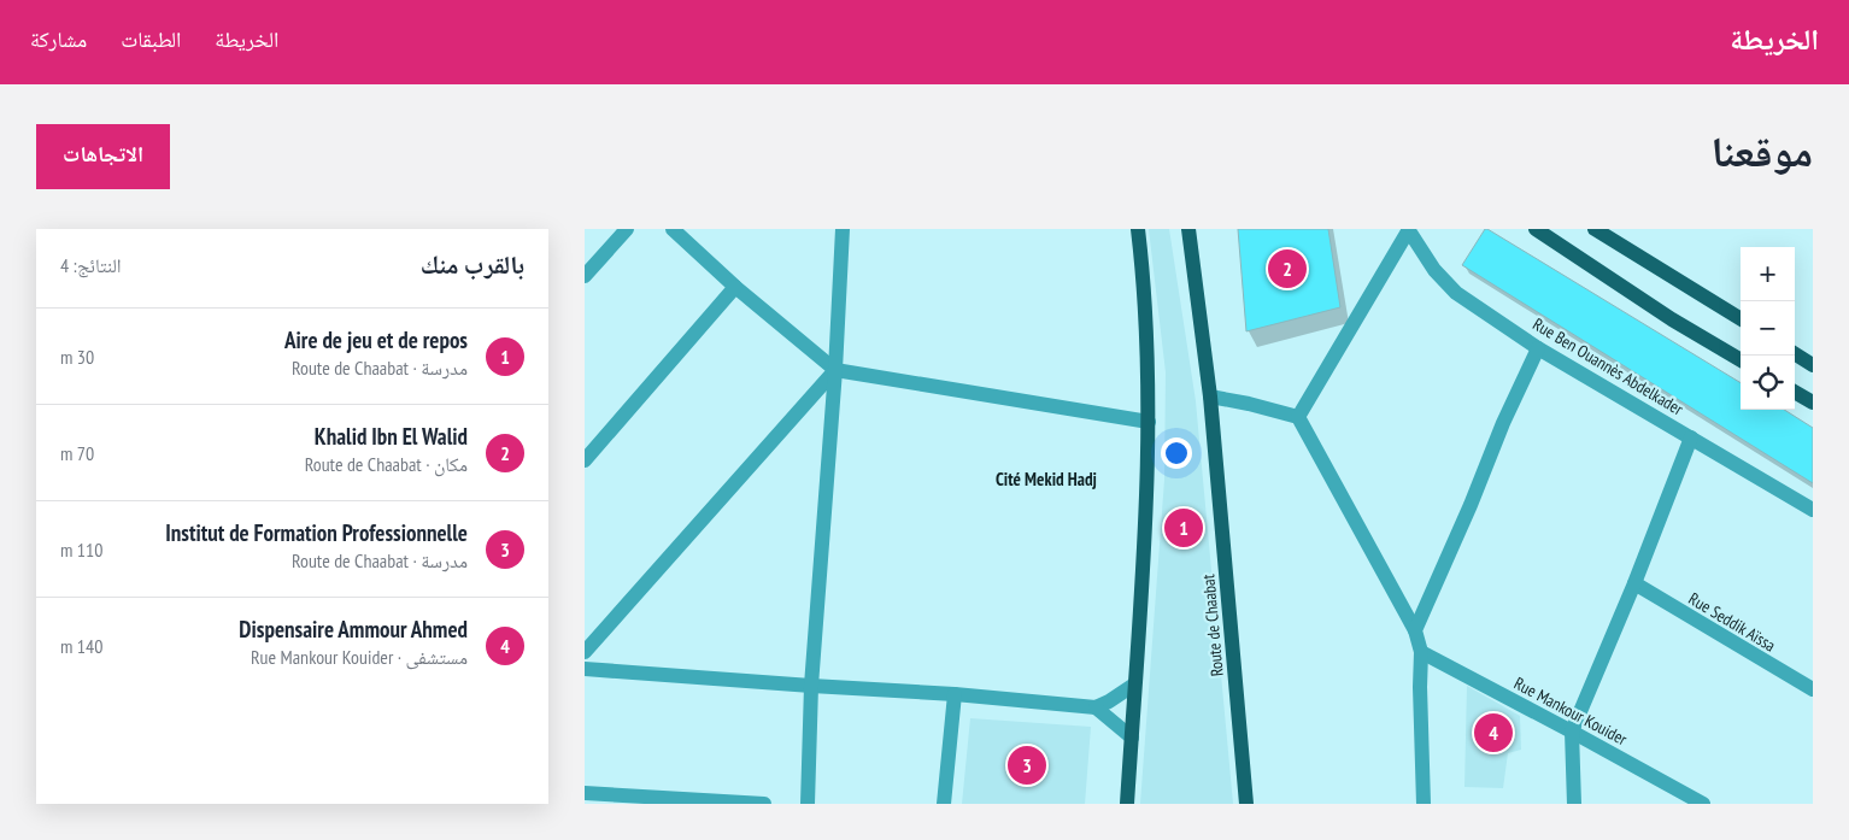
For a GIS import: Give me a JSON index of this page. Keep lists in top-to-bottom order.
{
  "streets": {
    "main road": ["Route de Chaabat"],
    "street": ["Rue Ben Ouannès Abdelkader", "Rue Seddik Aïssa", "Rue Mankour Kouider"]
  },
  "districts": ["Cité Mekid Hadj"],
  "page": {
    "header": "الخريطة",
    "nav": ["الخريطة", "الطبقات", "مشاركة"],
    "title": "موقعنا",
    "buttons": "الاتجاهات",
    "heading": ["بالقرب منك", "النتائج: 4"],
    "map_buttons": ["+", "−"],
    "pins": [
      "2",
      "1",
      "4",
      "3"
    ],
    "list": [
      {
        "mark": "1",
        "name": "Aire de jeu et de repos",
        "note": "مدرسة · Route de Chaabat",
        "value": "30 m"
      },
      {
        "mark": "2",
        "name": "Khalid Ibn El Walid",
        "note": "مكان · Route de Chaabat",
        "value": "70 m"
      },
      {
        "mark": "3",
        "name": "Institut de Formation Professionnelle",
        "note": "مدرسة · Route de Chaabat",
        "value": "110 m"
      },
      {
        "mark": "4",
        "name": "Dispensaire Ammour Ahmed",
        "note": "مستشفى · Rue Mankour Kouider",
        "value": "140 m"
      }
    ]
  }
}
